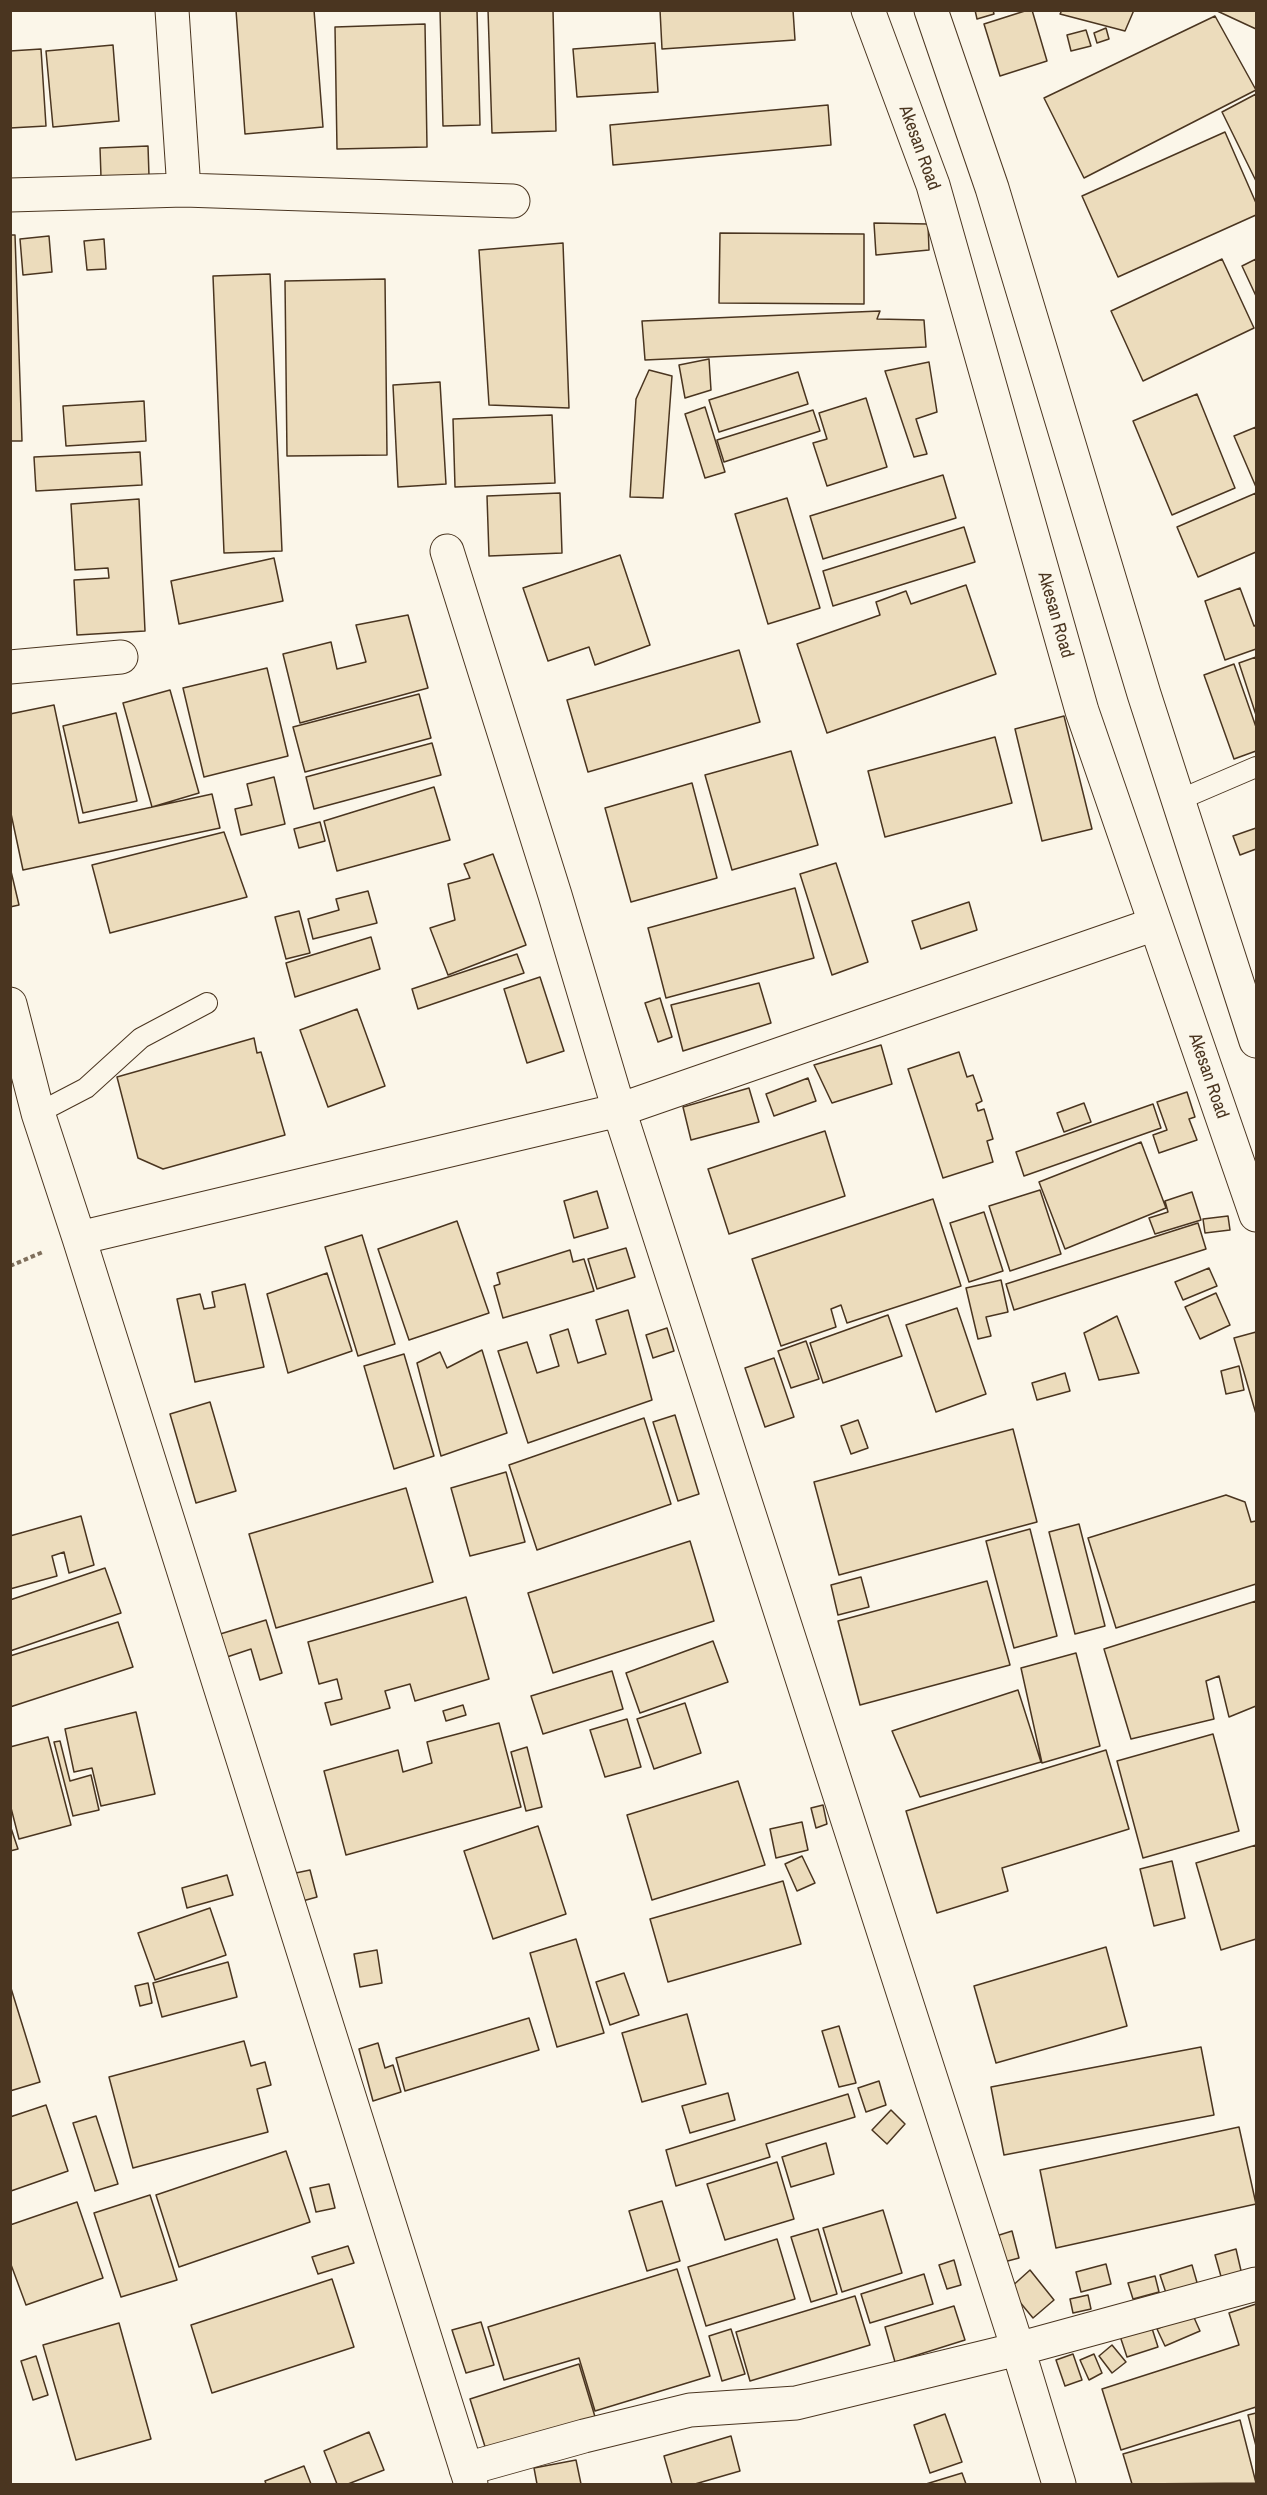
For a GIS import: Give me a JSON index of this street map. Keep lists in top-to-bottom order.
{
  "streets": {
    "street": ["Akesan Road"]
  }
}
